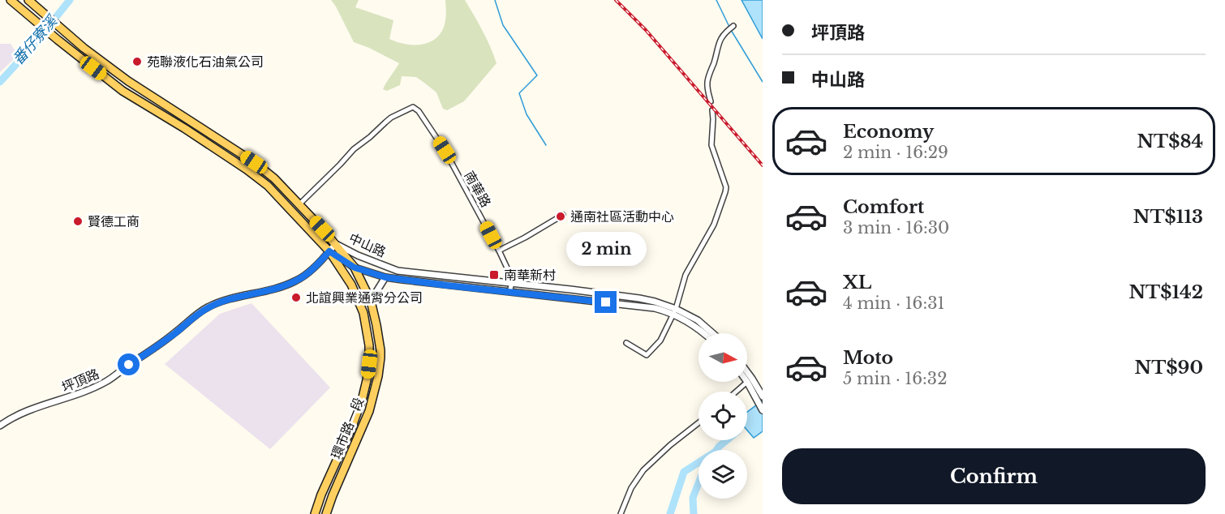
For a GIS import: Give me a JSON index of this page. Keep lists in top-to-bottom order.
{
  "streets": {
    "main road": ["中山路", "環市路一段"],
    "street": ["南華路", "坪頂路"]
  },
  "crossings": [
    ["南華路", "中山路"],
    ["中山路", "坪頂路"],
    ["中山路", "環市路一段"],
    ["坪頂路", "環市路一段"]
  ],
  "water": ["番仔寮溪"],
  "places": {
    "other": [
      "苑聯液化石油氣公司",
      "通南社區活動中心",
      "賢德工商",
      "北誼興業通霄分公司"
    ],
    "transit": ["南華新村"]
  },
  "north": "right",
  "page": {
    "banner": ["坪頂路", "中山路"],
    "list": [
      {
        "name": "Economy",
        "note": "2 min · 16:29",
        "value": "NT$84"
      },
      {
        "name": "Comfort",
        "note": "3 min · 16:30",
        "value": "NT$113"
      },
      {
        "name": "XL",
        "note": "4 min · 16:31",
        "value": "NT$142"
      },
      {
        "name": "Moto",
        "note": "5 min · 16:32",
        "value": "NT$90"
      }
    ],
    "bubble": "2 min",
    "buttons": "Confirm"
  }
}
